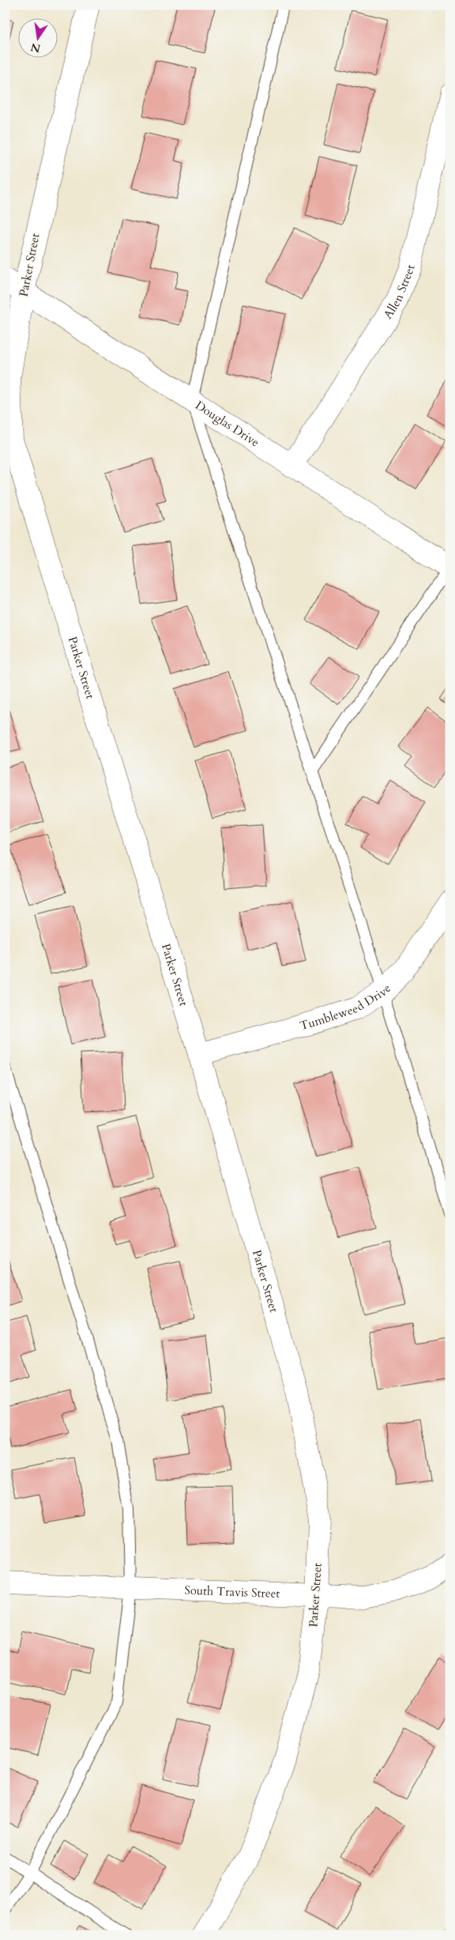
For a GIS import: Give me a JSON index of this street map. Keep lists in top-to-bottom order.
{
  "streets": {
    "main road": [
      "Parker Street",
      "Allen Street",
      "Douglas Drive",
      "Tumbleweed Drive",
      "South Travis Street"
    ]
  },
  "crossings": [
    ["Parker Street", "Douglas Drive"],
    ["Parker Street", "Tumbleweed Drive"],
    ["Parker Street", "South Travis Street"],
    ["Allen Street", "Douglas Drive"]
  ],
  "north": "bottom"
}
